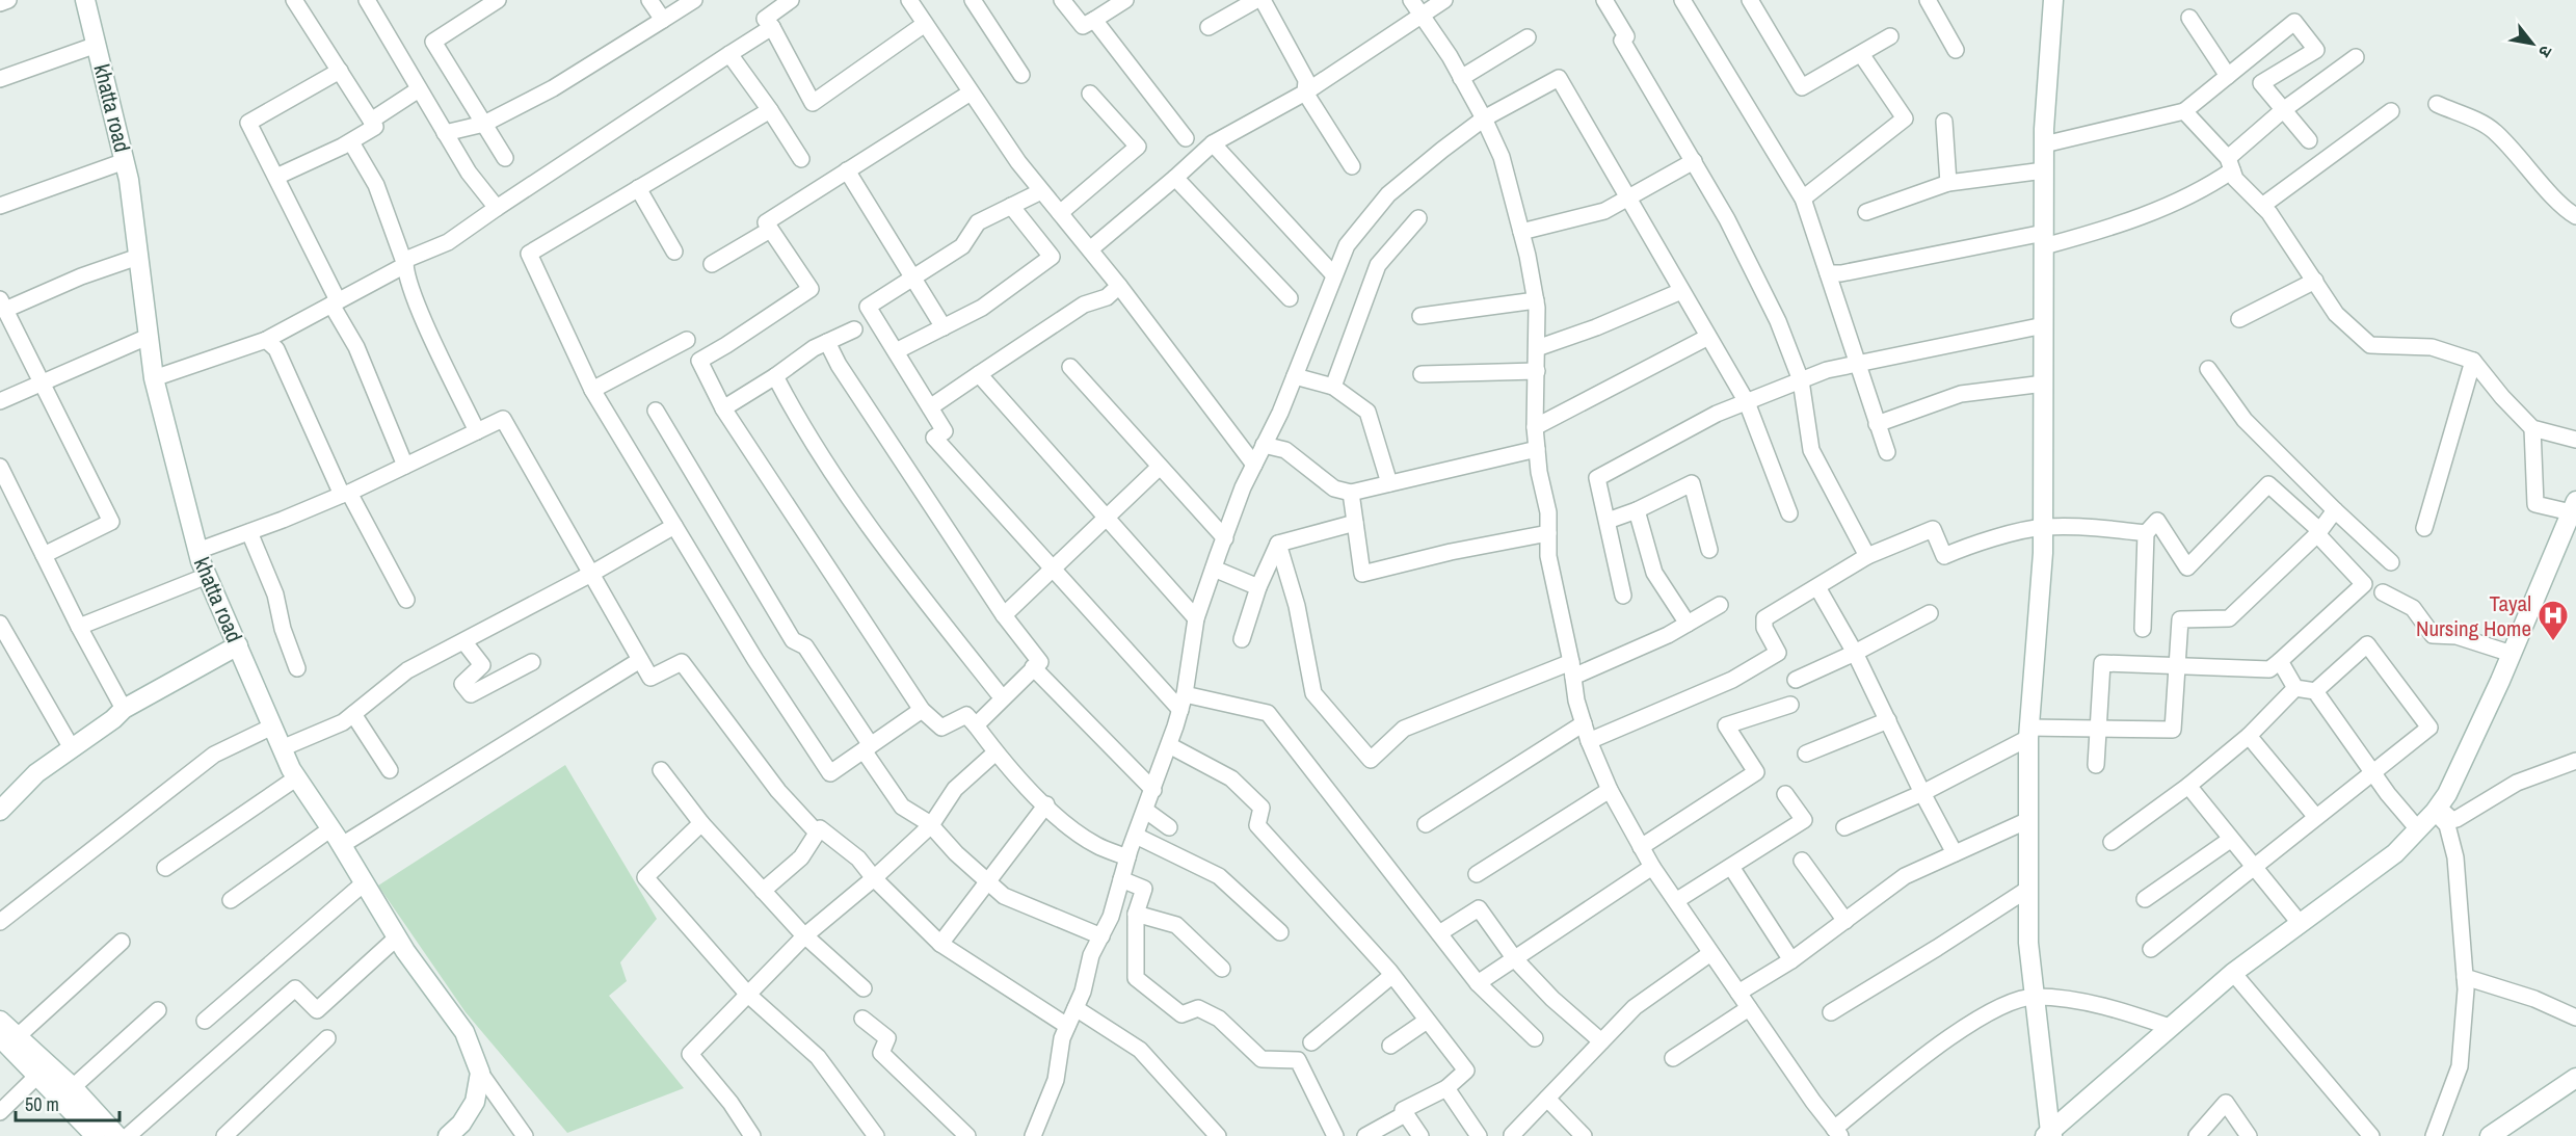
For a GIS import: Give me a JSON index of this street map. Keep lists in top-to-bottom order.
{
  "streets": {
    "street": ["khatta road"]
  },
  "places": {
    "hospital": ["Tayal Nursing Home"]
  },
  "scale_bar": "50 m",
  "north": "bottom right"
}
